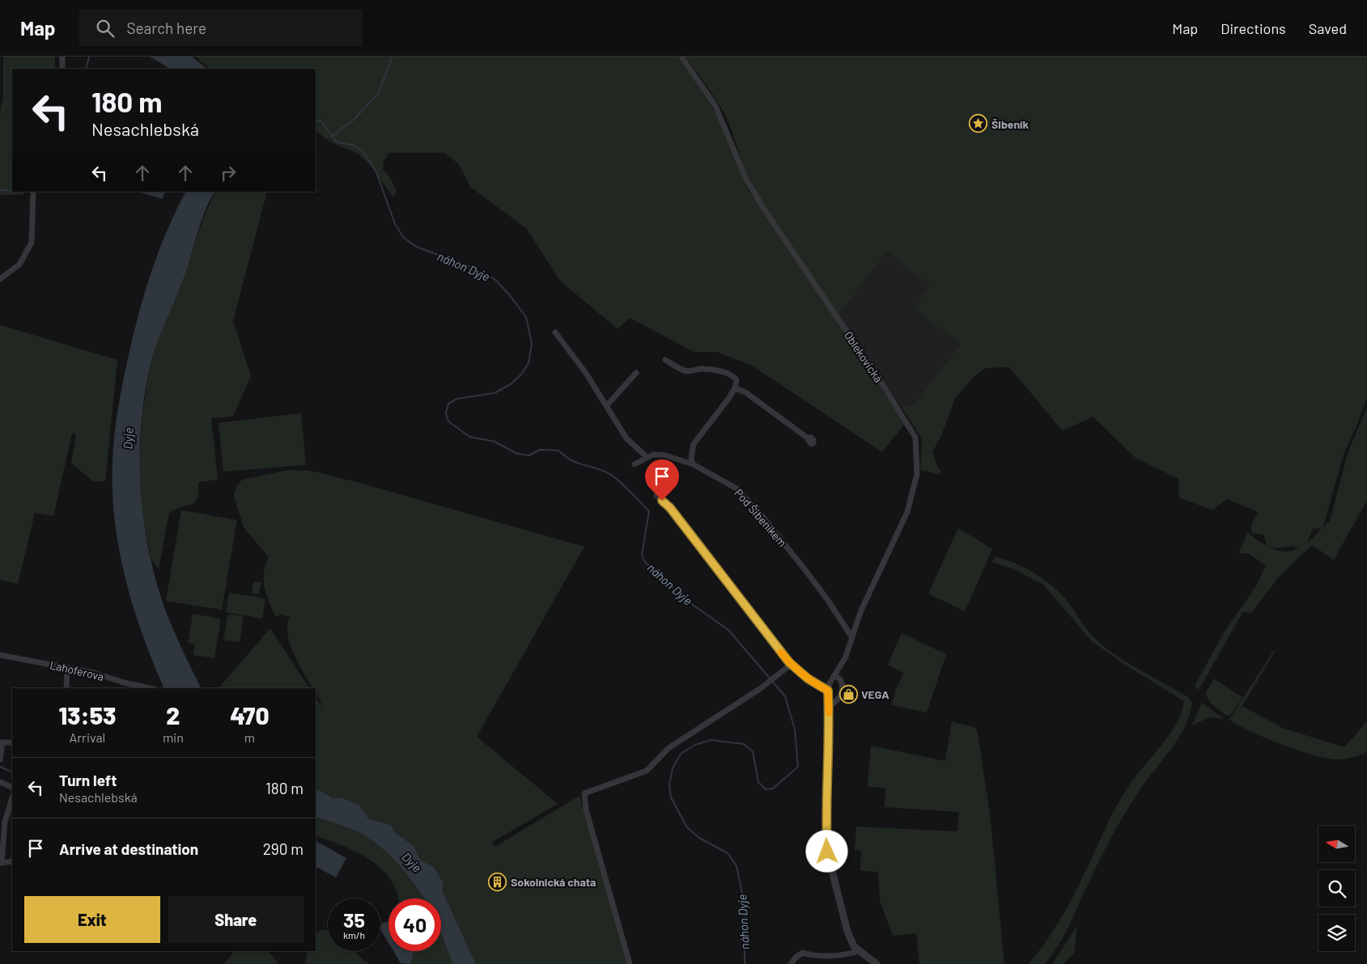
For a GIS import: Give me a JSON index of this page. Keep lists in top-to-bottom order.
{
  "streets": {
    "street": ["Oblekovická", "Pod Šibeníkem", "Lahoferova"]
  },
  "crossings": [
    ["Oblekovická", "Pod Šibeníkem"]
  ],
  "water": ["náhon Dyje", "Dyje"],
  "places": {
    "place": ["Šibeník"],
    "shop": ["VEGA"],
    "building": ["Sokolnická chata"]
  },
  "north": "left",
  "page": {
    "header": "Map",
    "search": "Search here",
    "nav": ["Map", "Directions", "Saved"],
    "turn": ["180 m", "Nesachlebská"],
    "eta": [
      "13:53",
      "Arrival",
      "2",
      "min",
      "470",
      "m"
    ],
    "list": [
      {
        "name": "Turn left",
        "note": "Nesachlebská",
        "value": "180 m"
      },
      {
        "name": "Arrive at destination",
        "value": "290 m"
      }
    ],
    "buttons": ["Exit", "Share"],
    "speed": "35 km/h",
    "limit": "40"
  }
}
